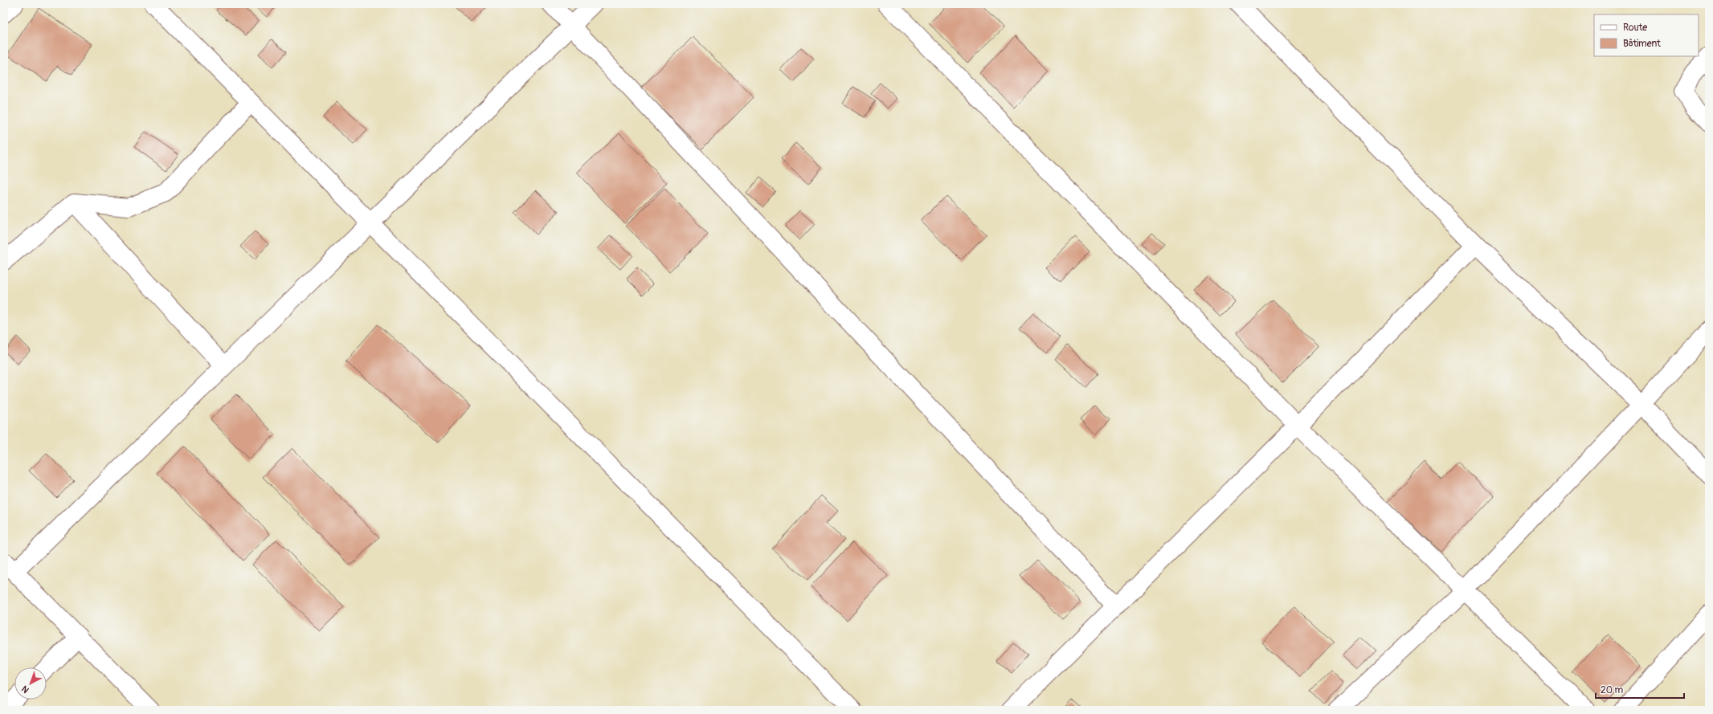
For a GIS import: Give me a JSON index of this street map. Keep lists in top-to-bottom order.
{
  "legend": ["Route", "Bâtiment"],
  "scale_bar": "20 m",
  "north": "bottom left"
}
